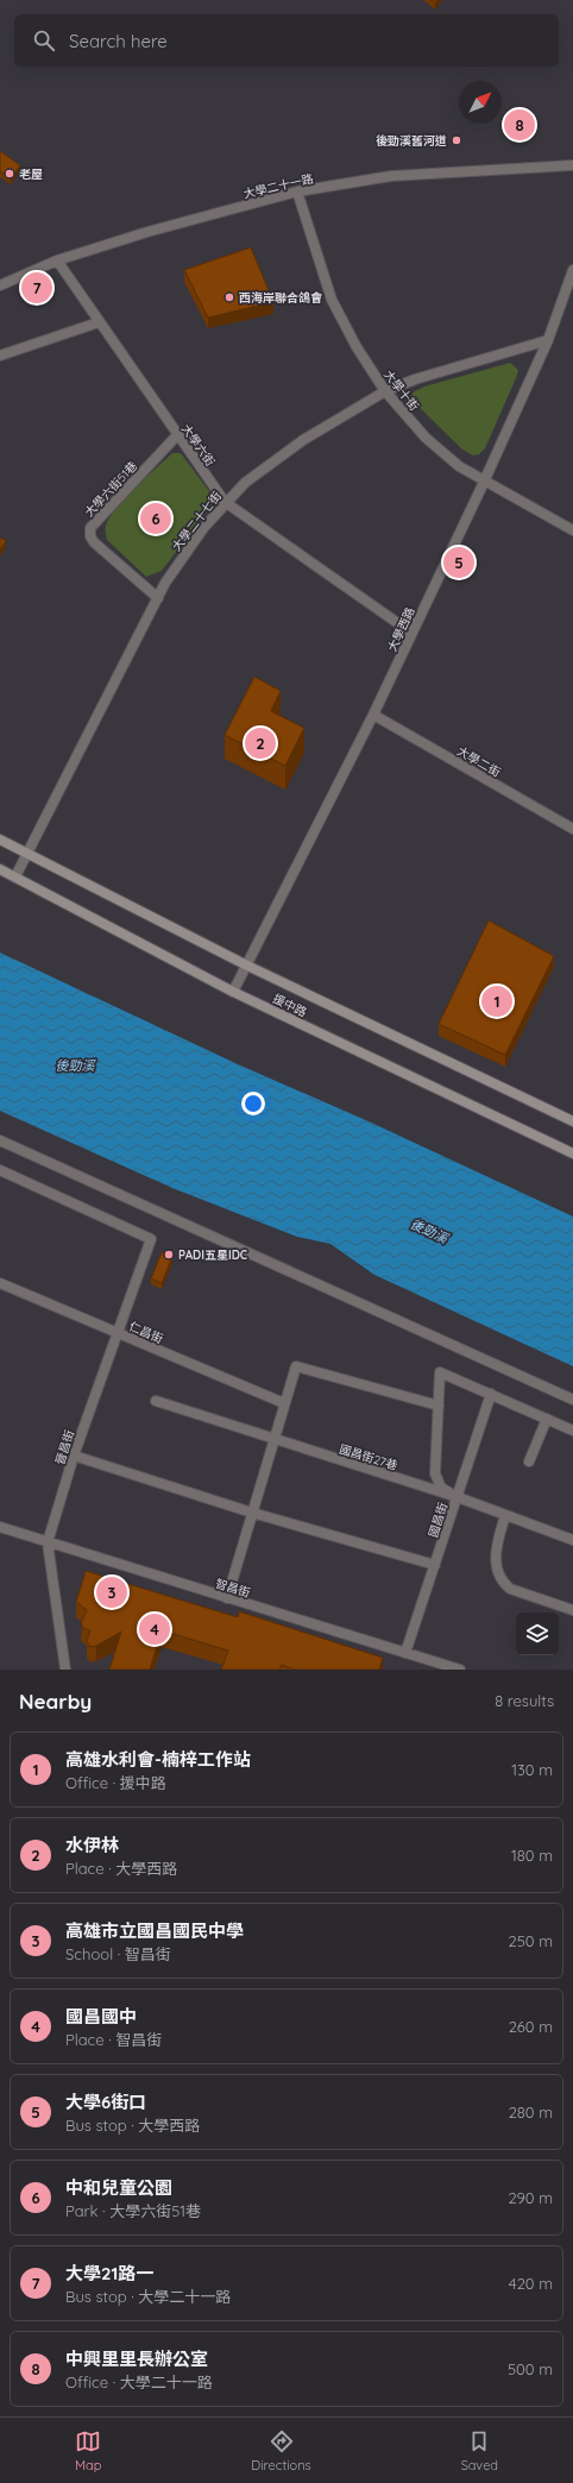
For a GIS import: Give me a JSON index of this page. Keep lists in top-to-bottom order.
{
  "streets": {
    "street": [
      "大學二十一路",
      "大學十街",
      "大學六街",
      "大學六街51巷",
      "大學二十七街",
      "大學西路",
      "大學二街",
      "援中路",
      "仁昌街",
      "晉昌街",
      "國昌街27巷",
      "國昌街",
      "智昌街"
    ]
  },
  "crossings": [
    ["大學二十一路", "大學十街"],
    ["大學二十一路", "大學六街"],
    ["大學十街", "大學二十七街"],
    ["大學十街", "大學西路"],
    ["大學六街", "大學六街51巷"],
    ["大學六街", "大學二十七街"],
    ["大學六街", "大學西路"],
    ["大學六街51巷", "大學二十七街"],
    ["大學二十七街", "大學西路"],
    ["大學二十七街", "援中路"],
    ["大學西路", "大學二街"],
    ["大學西路", "援中路"],
    ["仁昌街", "晉昌街"],
    ["晉昌街", "智昌街"],
    ["國昌街27巷", "國昌街"],
    ["國昌街", "智昌街"]
  ],
  "water": ["後勁溪"],
  "places": [
    "後勁溪舊河道",
    "老屋",
    "西海岸聯合鴿會",
    "PADI五星IDC"
  ],
  "north": "top right",
  "page": {
    "search": "Search here",
    "pins": [
      "8",
      "7",
      "6",
      "5",
      "2",
      "1",
      "3",
      "4"
    ],
    "heading": ["Nearby", "8 results"],
    "list": [
      {
        "mark": "1",
        "name": "高雄水利會-楠梓工作站",
        "note": "Office · 援中路",
        "value": "130 m"
      },
      {
        "mark": "2",
        "name": "水伊林",
        "note": "Place · 大學西路",
        "value": "180 m"
      },
      {
        "mark": "3",
        "name": "高雄市立國昌國民中學",
        "note": "School · 智昌街",
        "value": "250 m"
      },
      {
        "mark": "4",
        "name": "國昌國中",
        "note": "Place · 智昌街",
        "value": "260 m"
      },
      {
        "mark": "5",
        "name": "大學6街口",
        "note": "Bus stop · 大學西路",
        "value": "280 m"
      },
      {
        "mark": "6",
        "name": "中和兒童公園",
        "note": "Park · 大學六街51巷",
        "value": "290 m"
      },
      {
        "mark": "7",
        "name": "大學21路一",
        "note": "Bus stop · 大學二十一路",
        "value": "420 m"
      },
      {
        "mark": "8",
        "name": "中興里里長辦公室",
        "note": "Office · 大學二十一路",
        "value": "500 m"
      }
    ],
    "nav": ["Map", "Directions", "Saved"]
  }
}
